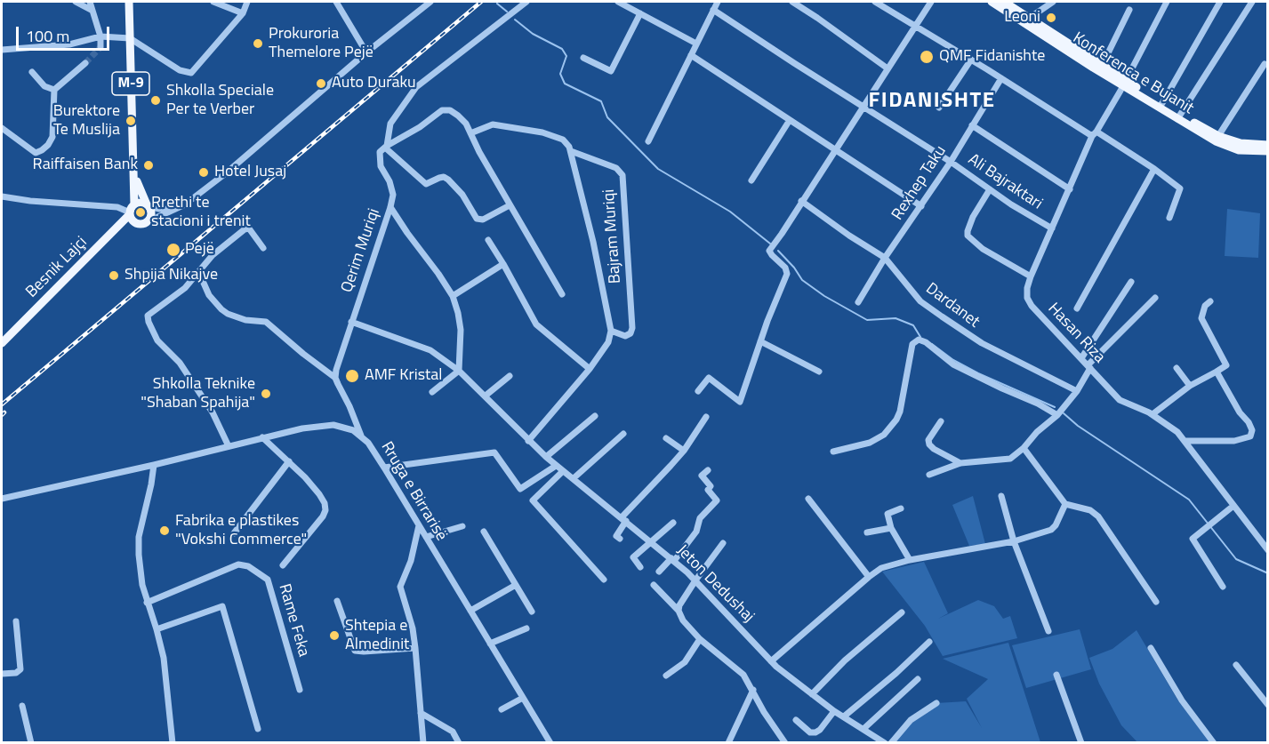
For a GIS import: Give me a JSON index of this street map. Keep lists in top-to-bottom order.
{
  "streets": {
    "main road": ["Konferenca e Bujanit", "M-9", "Besnik Lajçi"],
    "street": [
      "Ali Bajraktari",
      "Rexhep Taku",
      "Bajram Muriqi",
      "Qerim Muriqi",
      "Dardanet",
      "Hasan Riza",
      "Rruga e Birrarisë",
      "Jeton Dedushaj",
      "Rame Feka"
    ]
  },
  "crossings": [
    ["Konferenca e Bujanit", "Hasan Riza"],
    ["M-9", "Besnik Lajçi"],
    ["Ali Bajraktari", "Rexhep Taku"],
    ["Ali Bajraktari", "Hasan Riza"],
    ["Rexhep Taku", "Dardanet"],
    ["Qerim Muriqi", "Jeton Dedushaj"]
  ],
  "districts": ["FIDANISHTE"],
  "places": [
    "Leoni",
    "Prokuroria Themelore Pejë",
    "QMF Fidanishte",
    "Auto Duraku",
    "Shkolla Speciale Per te Verber",
    "Burektore Te Muslija",
    "Raiffaisen Bank",
    "Hotel Jusaj",
    "Rrethi te stacioni i trenit",
    "Pejë",
    "Shpija Nikajve",
    "AMF Kristal",
    "Shkolla Teknike \"Shaban Spahija\"",
    "Fabrika e plastikes \"Vokshi Commerce\"",
    "Shtepia e Almedinit"
  ],
  "scale_bar": "100 m"
}
